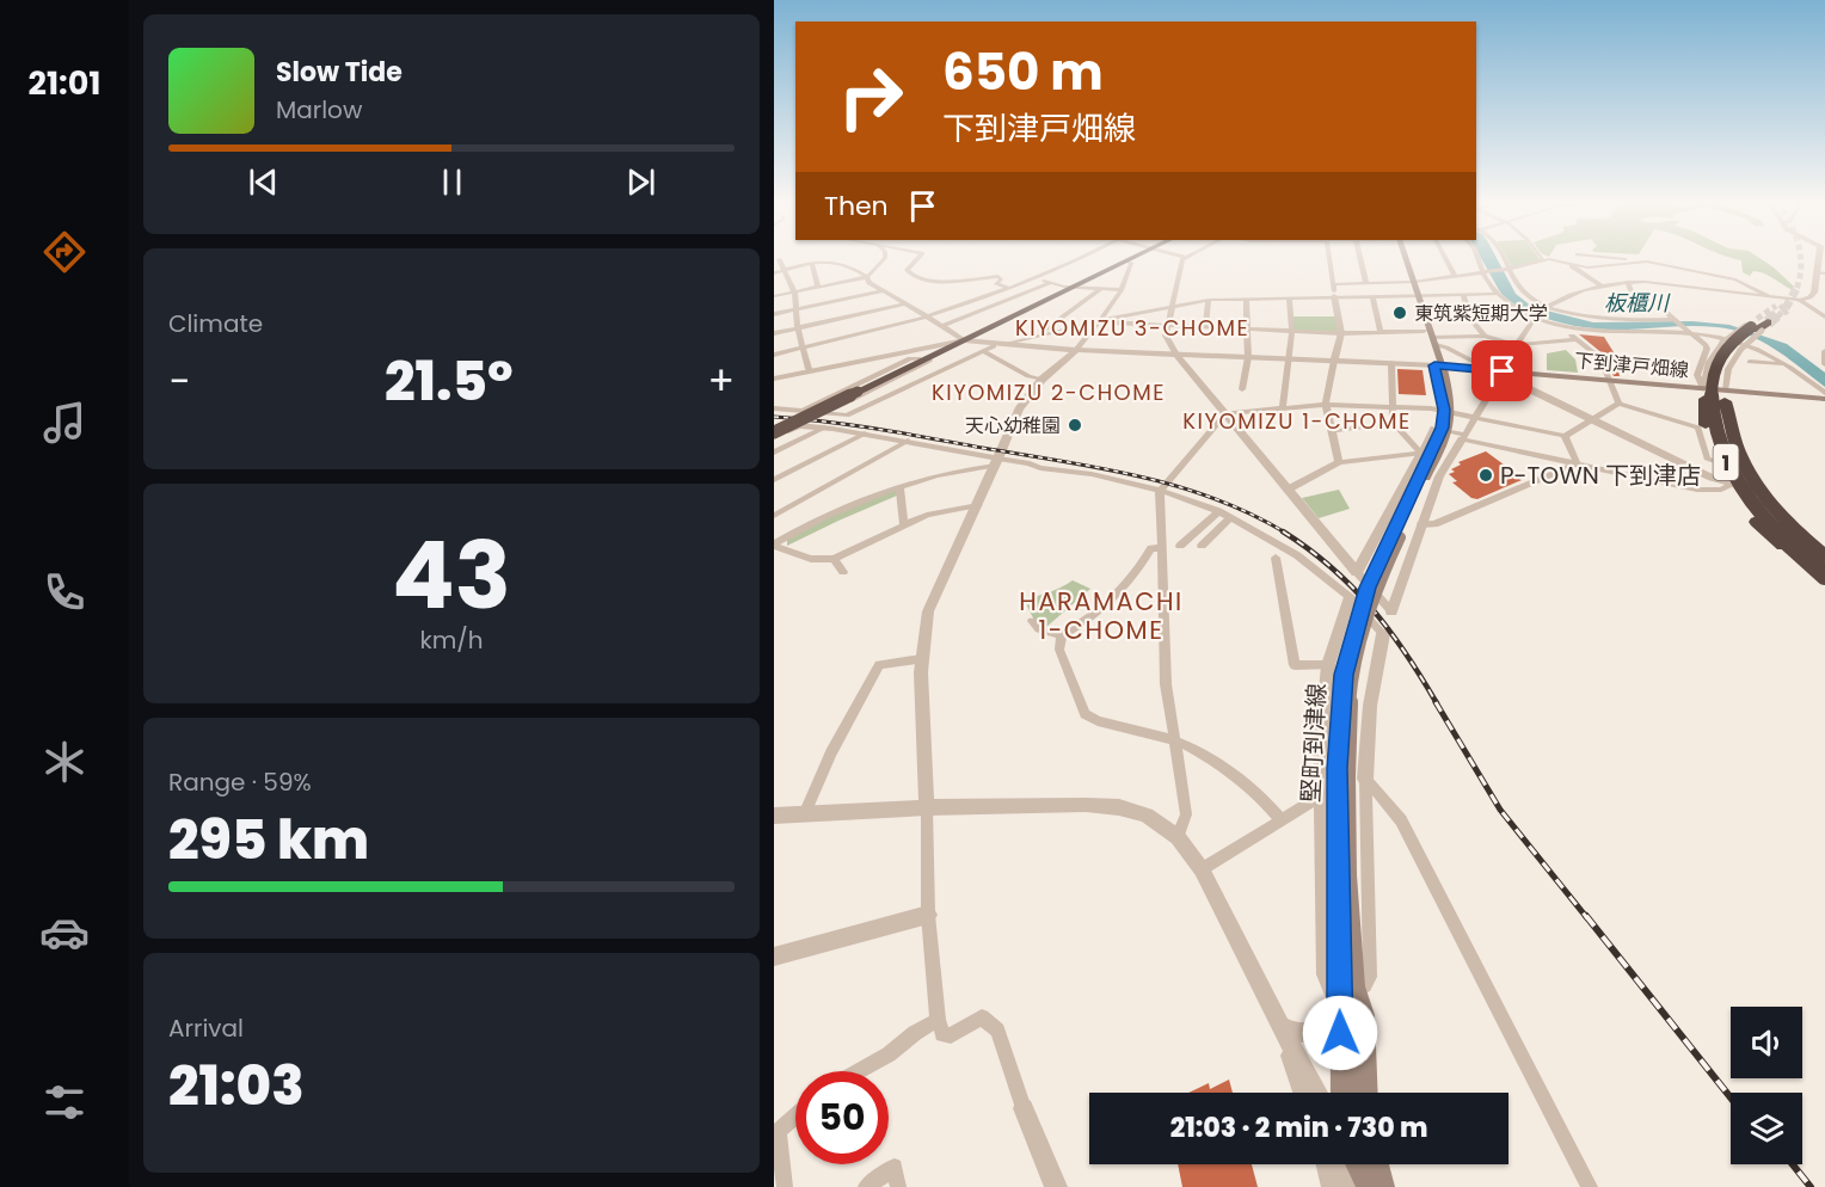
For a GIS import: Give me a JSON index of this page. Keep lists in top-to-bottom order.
{
  "streets": {
    "highway": ["1"],
    "main road": ["下到津戸畑線", "堅町到津線"]
  },
  "districts": [
    "KIYOMIZU 3-CHOME",
    "KIYOMIZU 2-CHOME",
    "KIYOMIZU 1-CHOME",
    "HARAMACHI 1-CHOME"
  ],
  "water": ["板櫃川"],
  "places": ["東筑紫短期大学", "天心幼稚園", "P-TOWN 下到津店"],
  "page": {
    "tabs": "21:01",
    "turn": ["650 m", "下到津戸畑線"],
    "song": ["Slow Tide", "Marlow"],
    "then": "Then",
    "tile": [
      "Climate",
      ["43", "km/h"],
      ["Range · 59%", "295 km"],
      ["Arrival", "21:03"]
    ],
    "heat": ["−", "21.5°", "+"],
    "limit": "50",
    "trip": "21:03 · 2 min · 730 m"
  }
}
